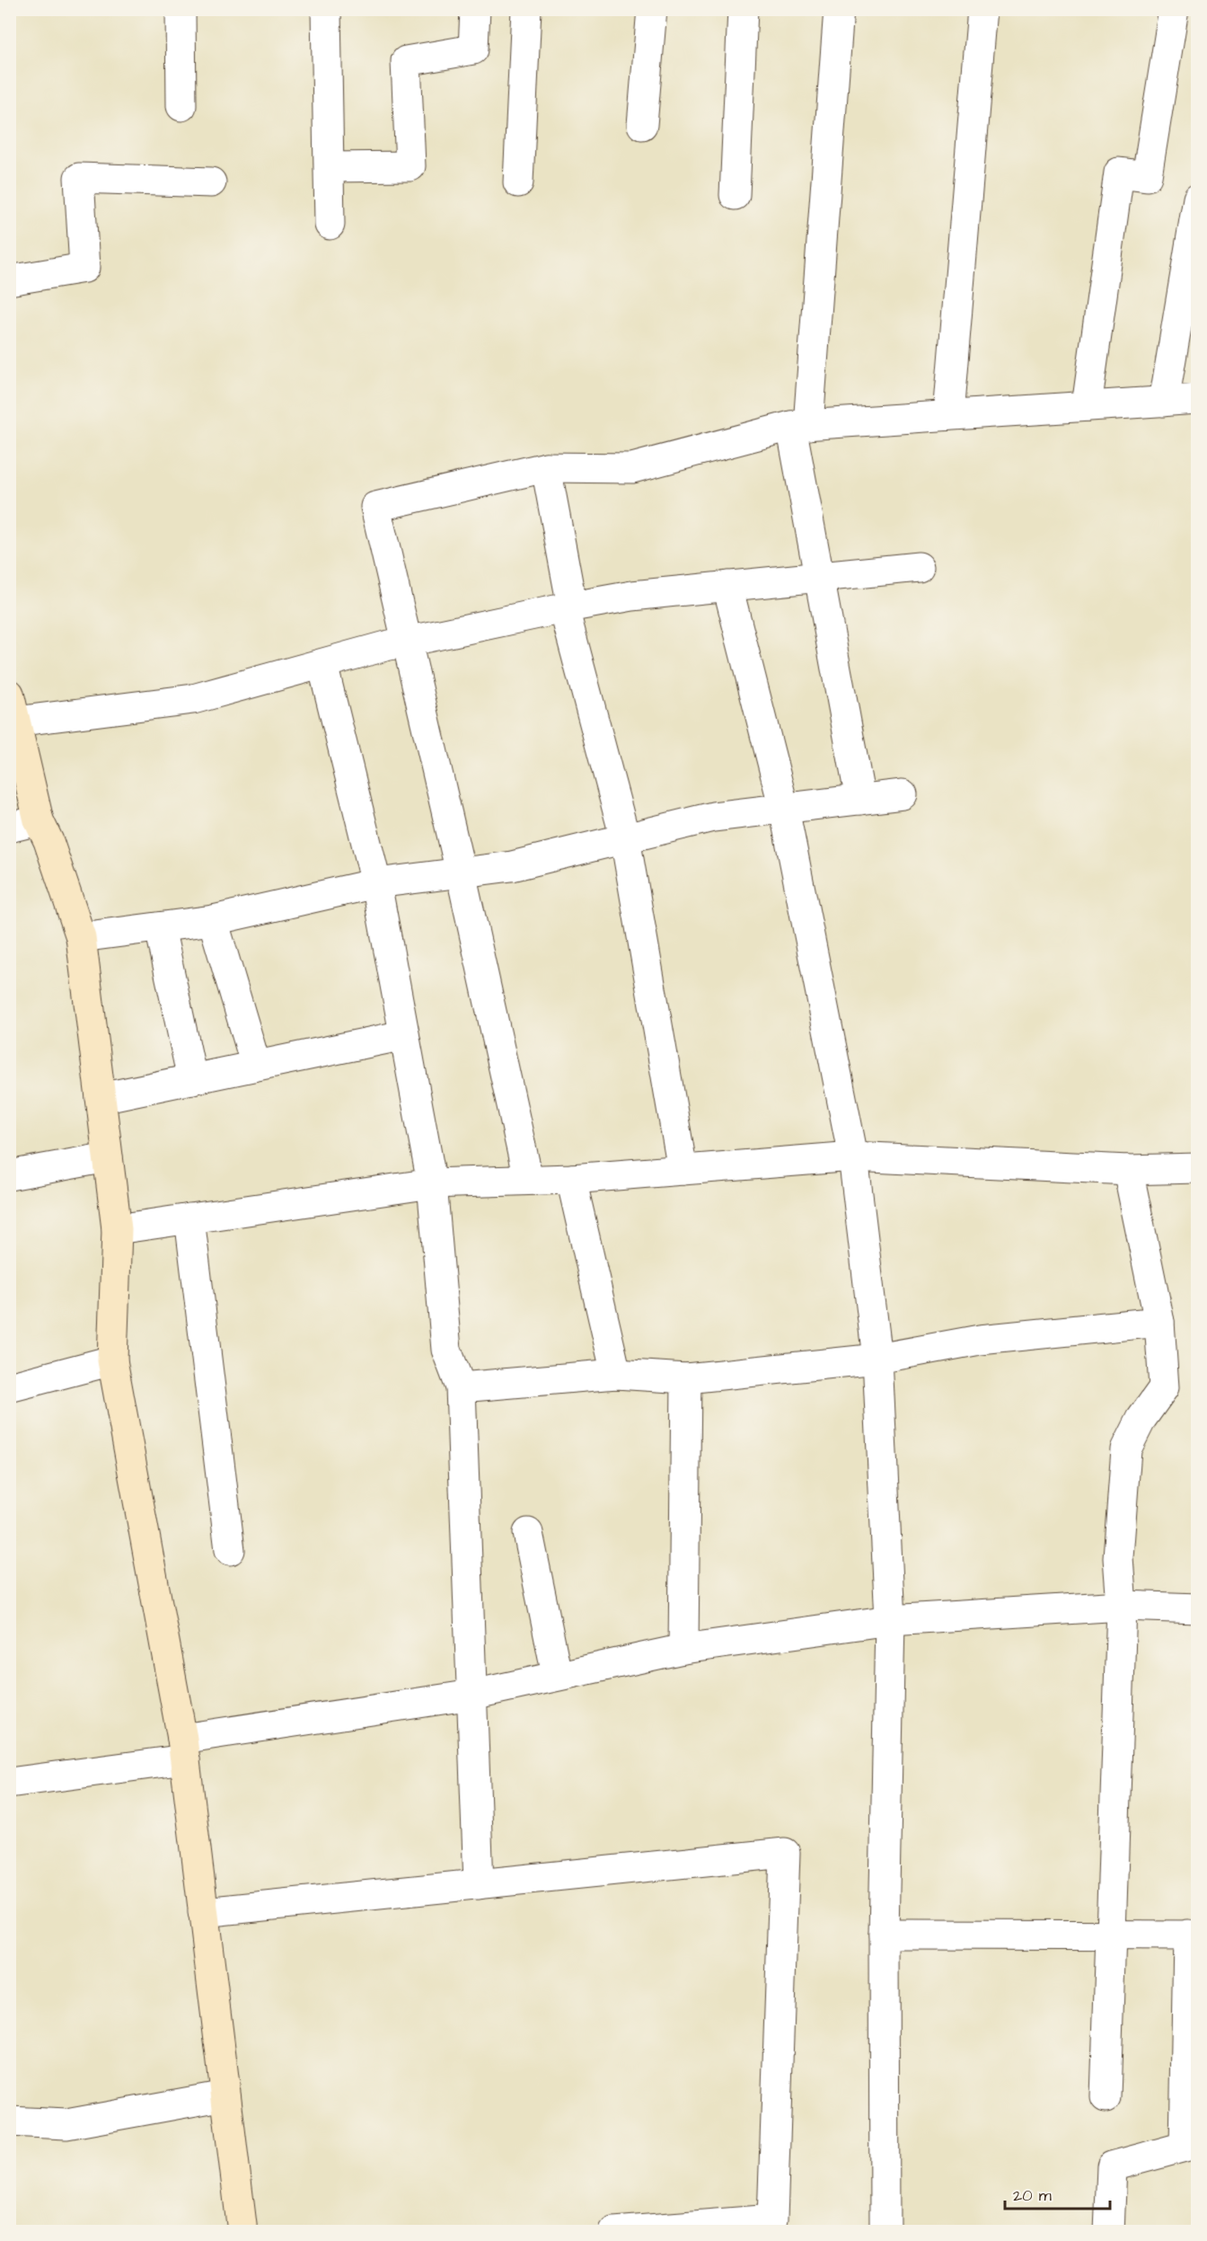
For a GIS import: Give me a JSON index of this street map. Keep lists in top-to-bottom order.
{
  "scale_bar": "20 m"
}
